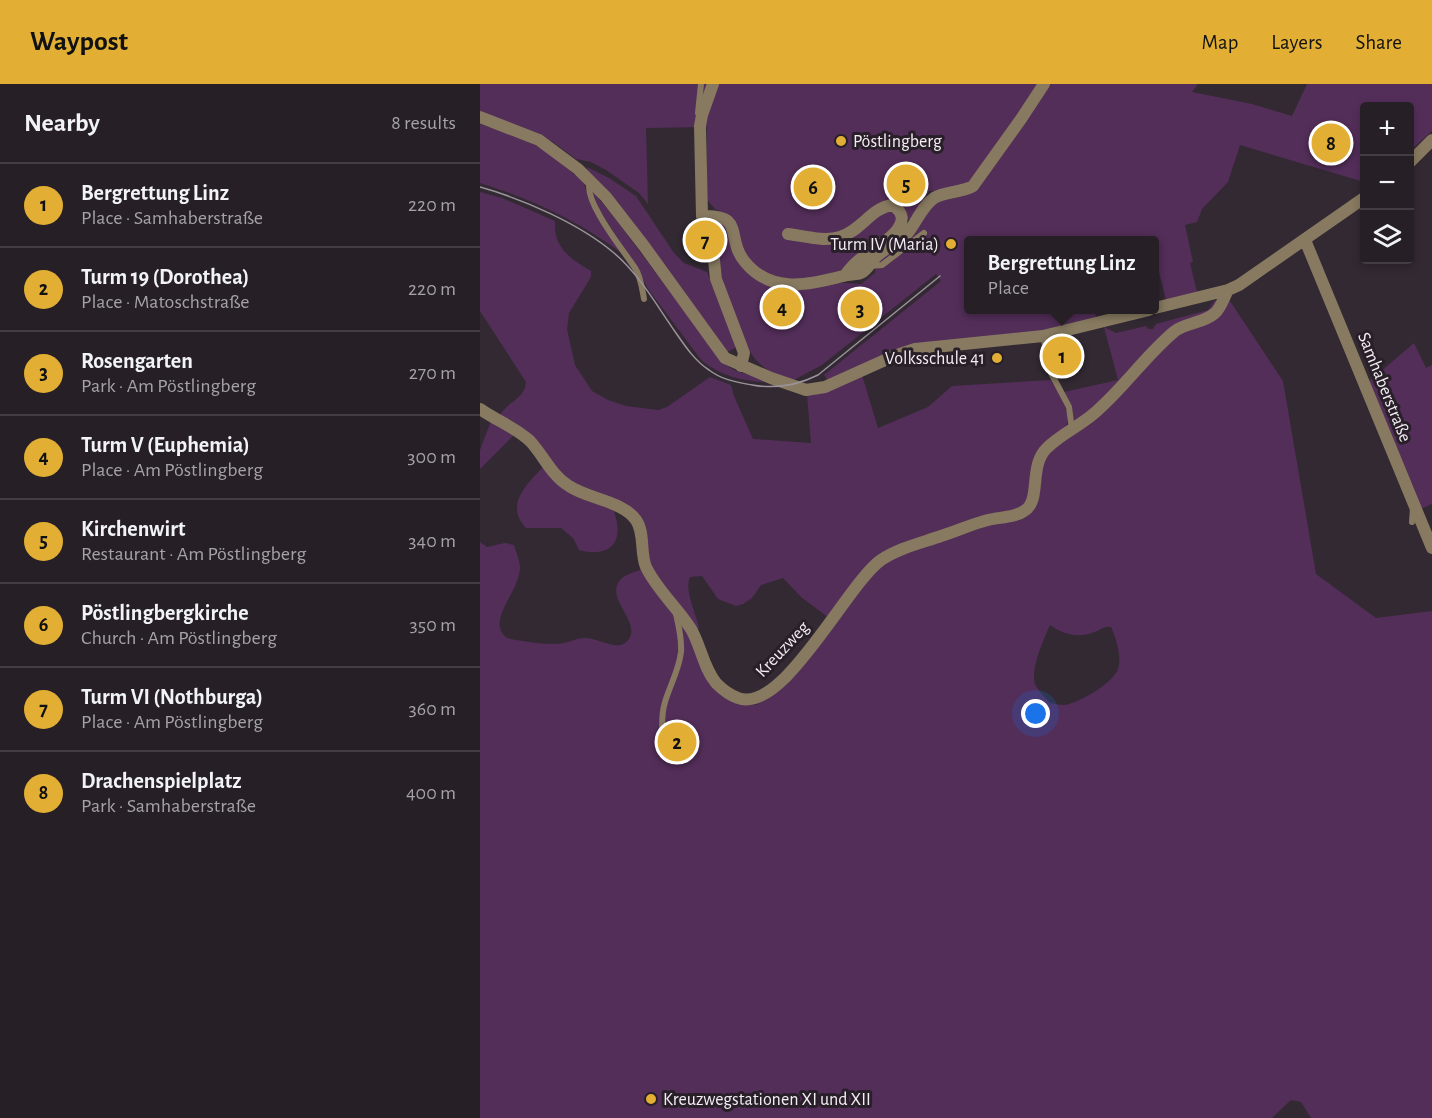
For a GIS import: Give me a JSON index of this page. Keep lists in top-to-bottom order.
{
  "streets": {
    "street": ["Samhaberstraße", "Kreuzweg"]
  },
  "places": [
    "Pöstlingberg",
    "Turm IV (Maria)",
    "Volksschule 41",
    "Kreuzwegstationen XI und XII"
  ],
  "page": {
    "header": "Waypost",
    "nav": ["Map", "Layers", "Share"],
    "heading": ["Nearby", "8 results"],
    "map_buttons": ["+", "−"],
    "pins": [
      "8",
      "5",
      "6",
      "7",
      "4",
      "3",
      "1",
      "2"
    ],
    "list": [
      {
        "mark": "1",
        "name": "Bergrettung Linz",
        "note": "Place · Samhaberstraße",
        "value": "220 m"
      },
      {
        "mark": "2",
        "name": "Turm 19 (Dorothea)",
        "note": "Place · Matoschstraße",
        "value": "220 m"
      },
      {
        "mark": "3",
        "name": "Rosengarten",
        "note": "Park · Am Pöstlingberg",
        "value": "270 m"
      },
      {
        "mark": "4",
        "name": "Turm V (Euphemia)",
        "note": "Place · Am Pöstlingberg",
        "value": "300 m"
      },
      {
        "mark": "5",
        "name": "Kirchenwirt",
        "note": "Restaurant · Am Pöstlingberg",
        "value": "340 m"
      },
      {
        "mark": "6",
        "name": "Pöstlingbergkirche",
        "note": "Church · Am Pöstlingberg",
        "value": "350 m"
      },
      {
        "mark": "7",
        "name": "Turm VI (Nothburga)",
        "note": "Place · Am Pöstlingberg",
        "value": "360 m"
      },
      {
        "mark": "8",
        "name": "Drachenspielplatz",
        "note": "Park · Samhaberstraße",
        "value": "400 m"
      }
    ],
    "popup": ["Bergrettung Linz", "Place"]
  }
}
